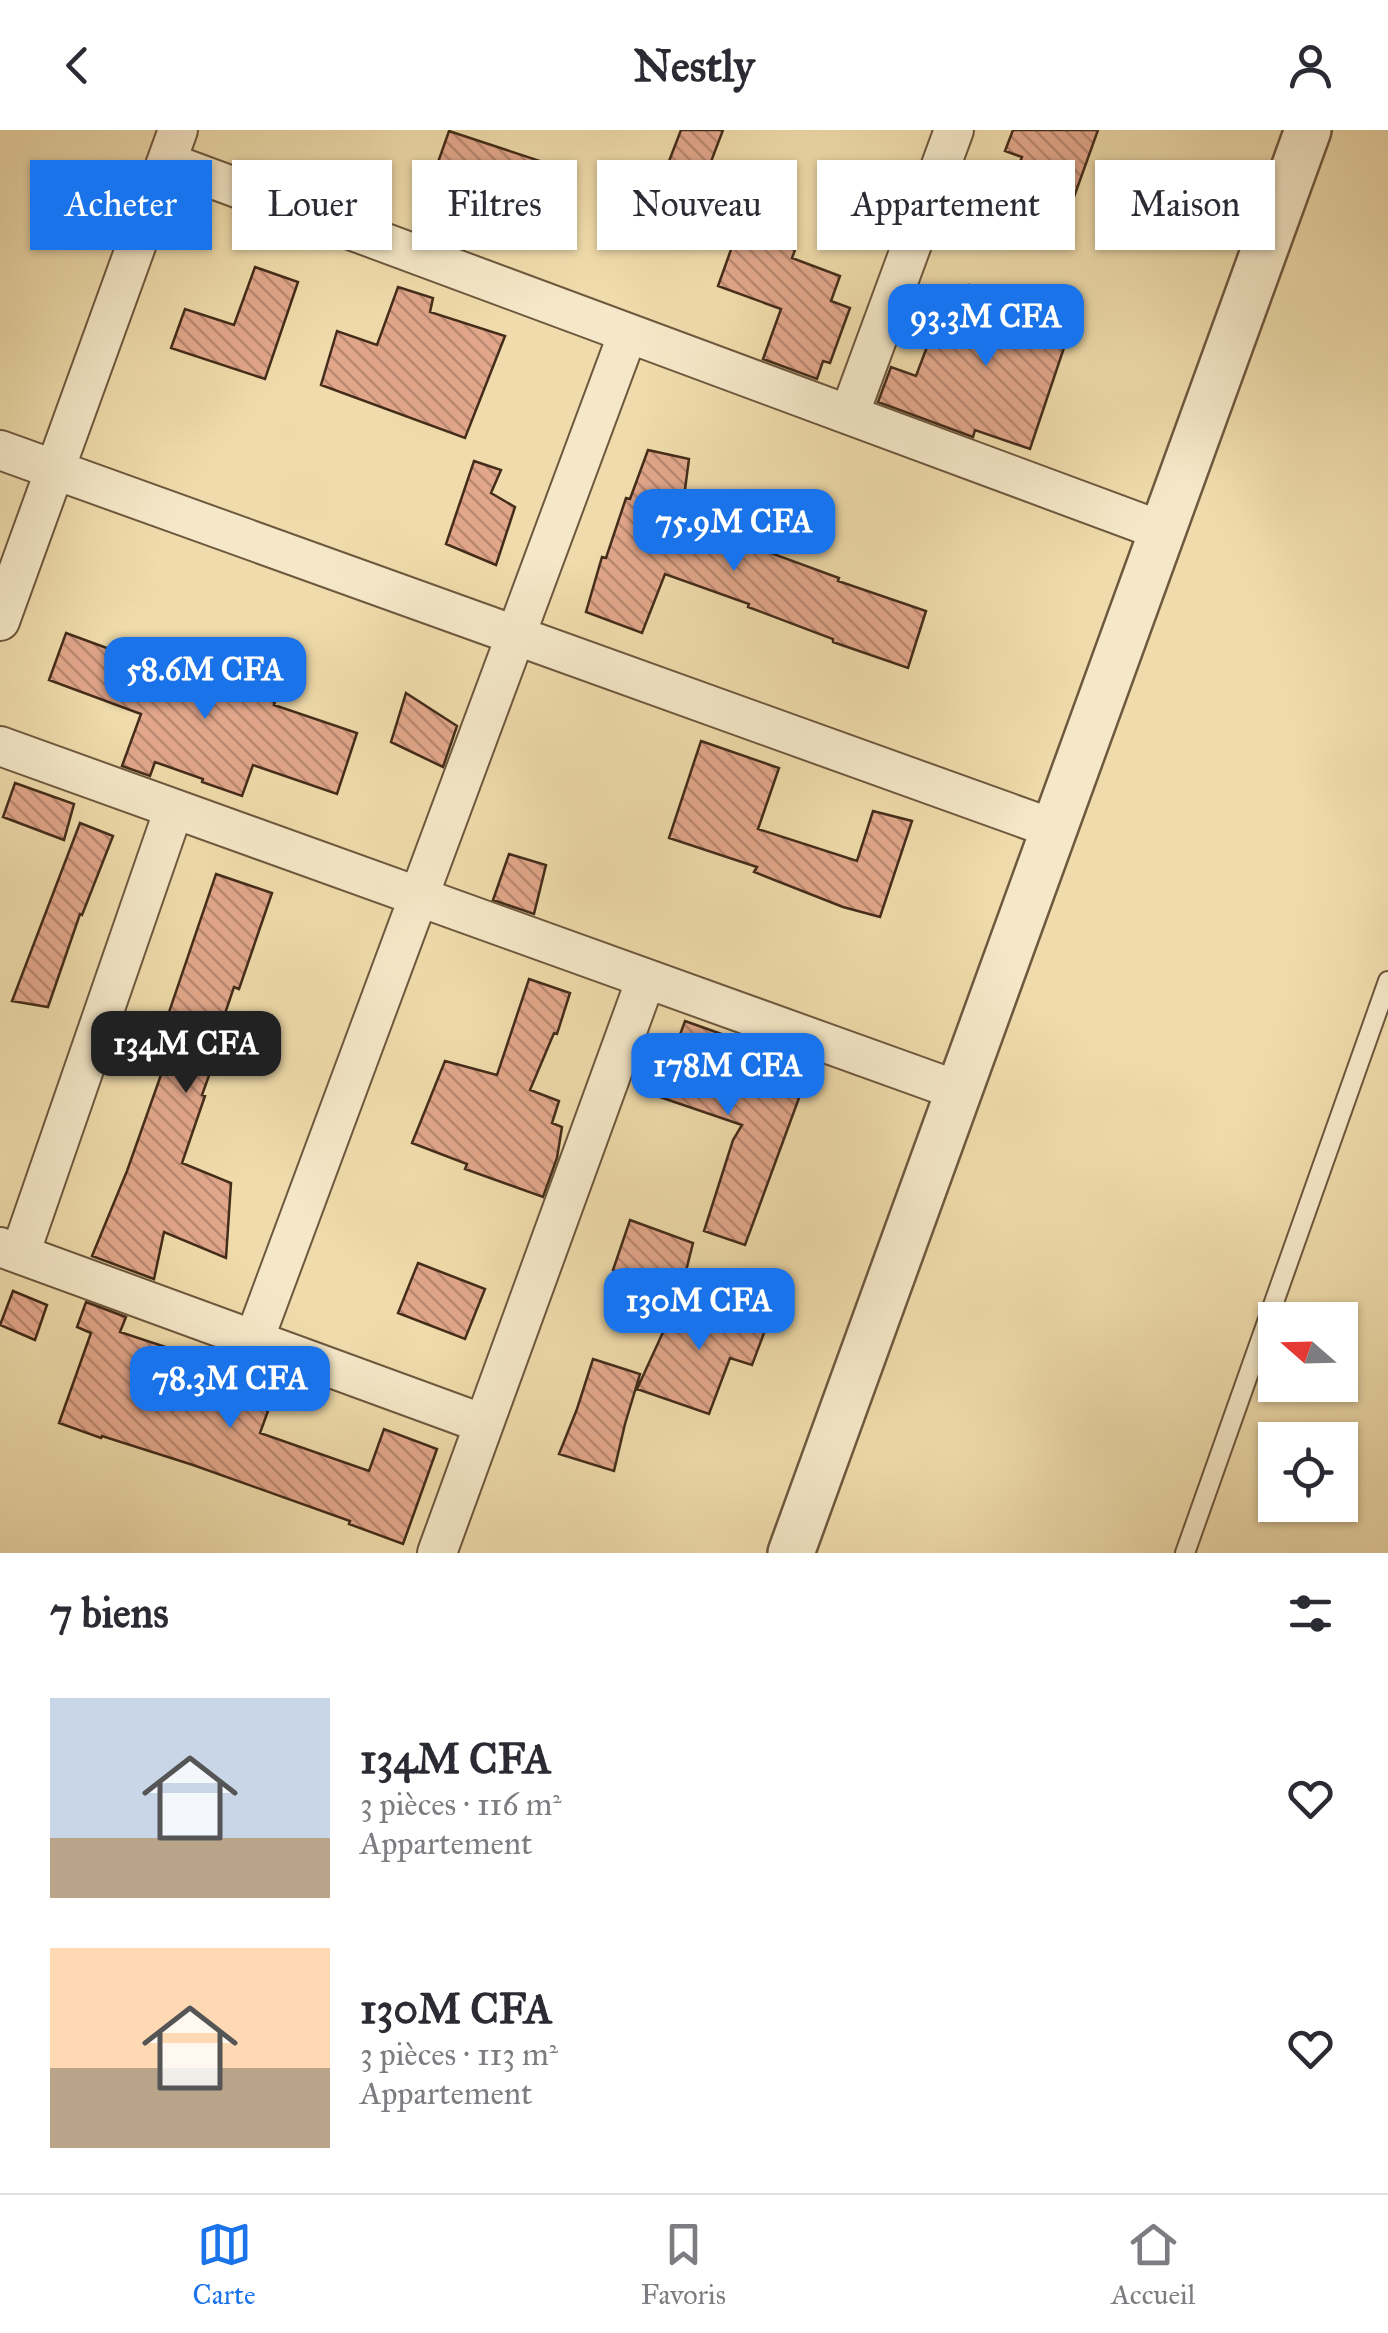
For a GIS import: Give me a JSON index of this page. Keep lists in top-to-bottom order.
{
  "north": "left",
  "page": {
    "header": "Nestly",
    "chip": [
      "Acheter",
      "Louer",
      "Filtres",
      "Nouveau",
      "Appartement",
      "Maison"
    ],
    "price": [
      "93.3M CFA",
      "75.9M CFA",
      "58.6M CFA",
      "134M CFA",
      "178M CFA",
      "130M CFA",
      "78.3M CFA"
    ],
    "heading": "7 biens",
    "list": [
      {
        "name": "134M CFA",
        "note": "3 pièces · 116 m² · Appartement"
      },
      {
        "name": "130M CFA",
        "note": "3 pièces · 113 m² · Appartement"
      }
    ],
    "tabs": ["Carte", "Favoris", "Accueil"]
  }
}
